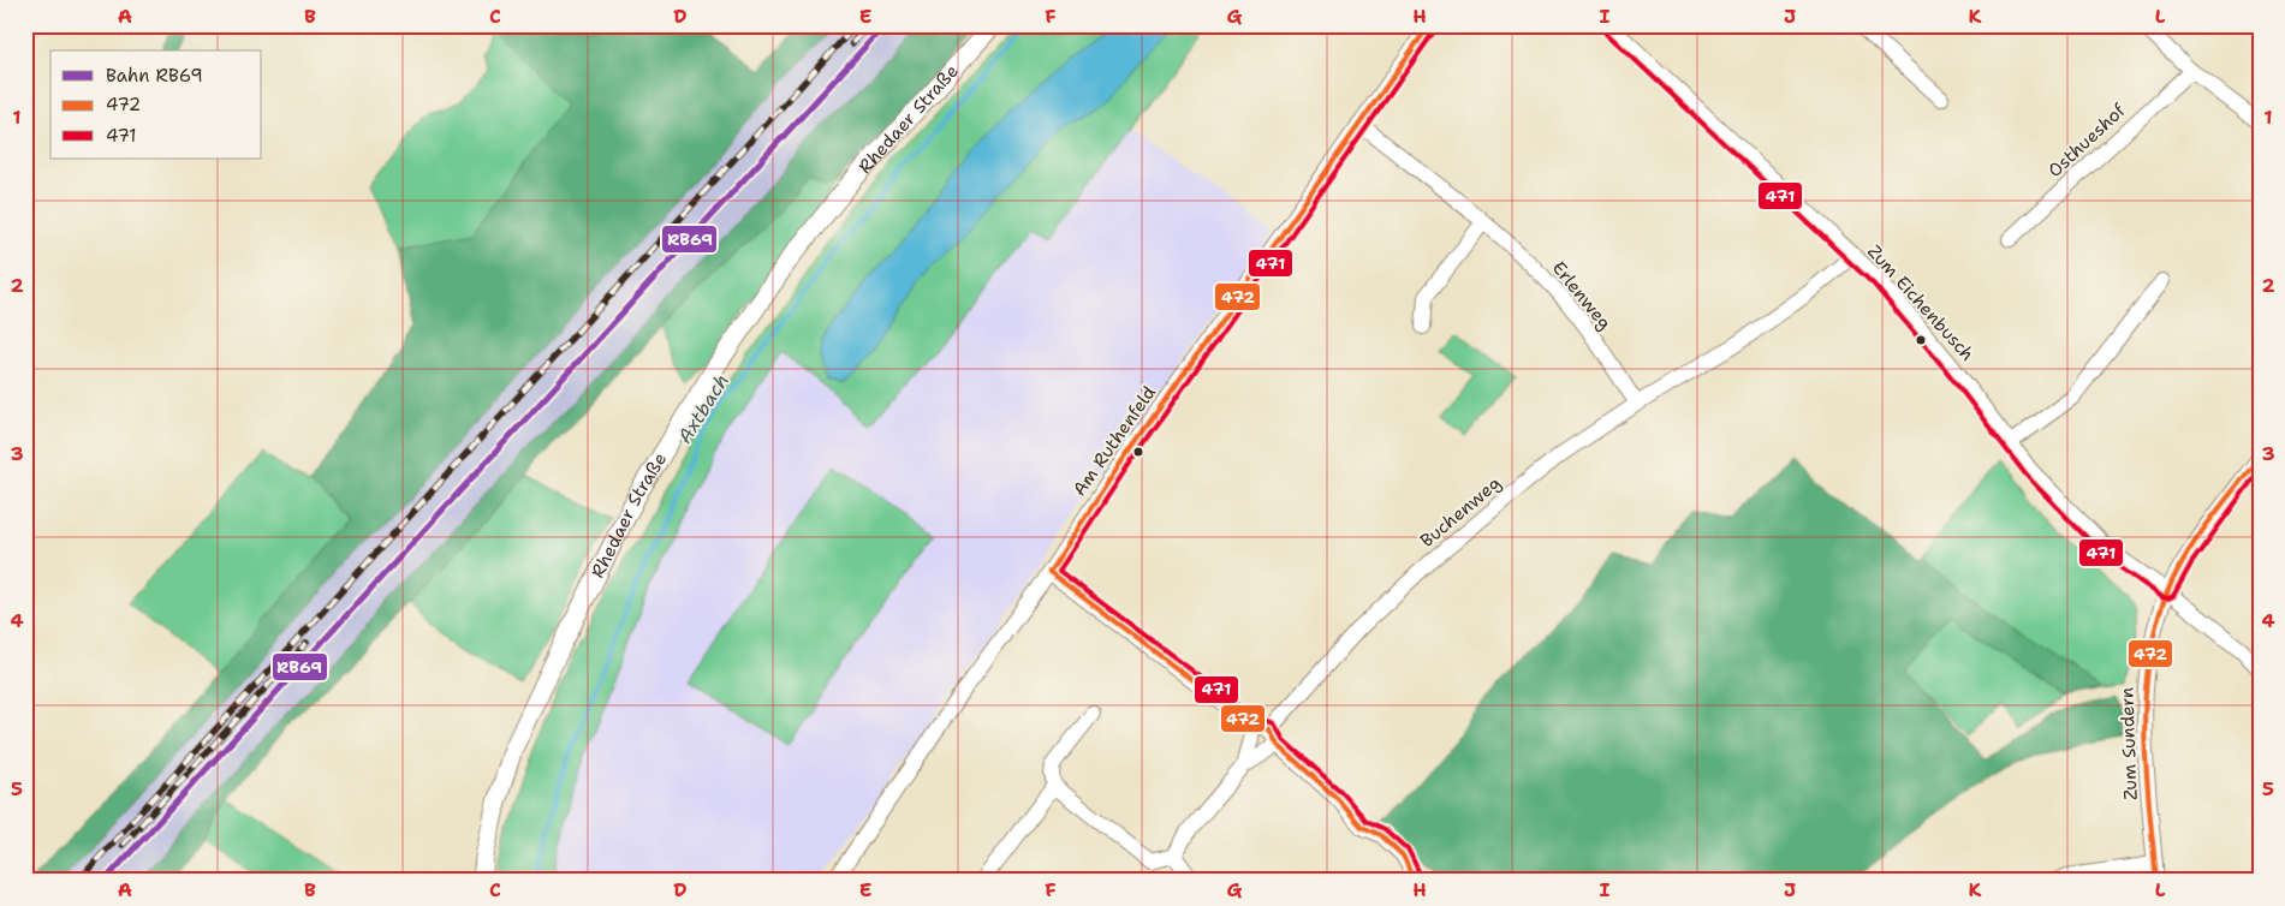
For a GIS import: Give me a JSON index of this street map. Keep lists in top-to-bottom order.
{
  "streets": {
    "street": [
      "Rhedaer Straße",
      "Osthueshof",
      "Erlenweg",
      "Zum Eichenbusch",
      "Am Ruthenfeld",
      "Buchenweg",
      "Zum Sundern"
    ]
  },
  "crossings": [
    ["Erlenweg", "Am Ruthenfeld"],
    ["Erlenweg", "Buchenweg"],
    ["Zum Eichenbusch", "Buchenweg"],
    ["Zum Eichenbusch", "Zum Sundern"]
  ],
  "water": ["Axtbach"],
  "lines": ["rail line RB69", "transit line 472", "transit line 471"],
  "legend": ["Bahn RB69", "472", "471"],
  "grid": {
    "columns": [
      "A",
      "B",
      "C",
      "D",
      "E",
      "F",
      "G",
      "H",
      "I",
      "J",
      "K",
      "L"
    ],
    "rows": [
      "1",
      "2",
      "3",
      "4",
      "5"
    ]
  }
}
